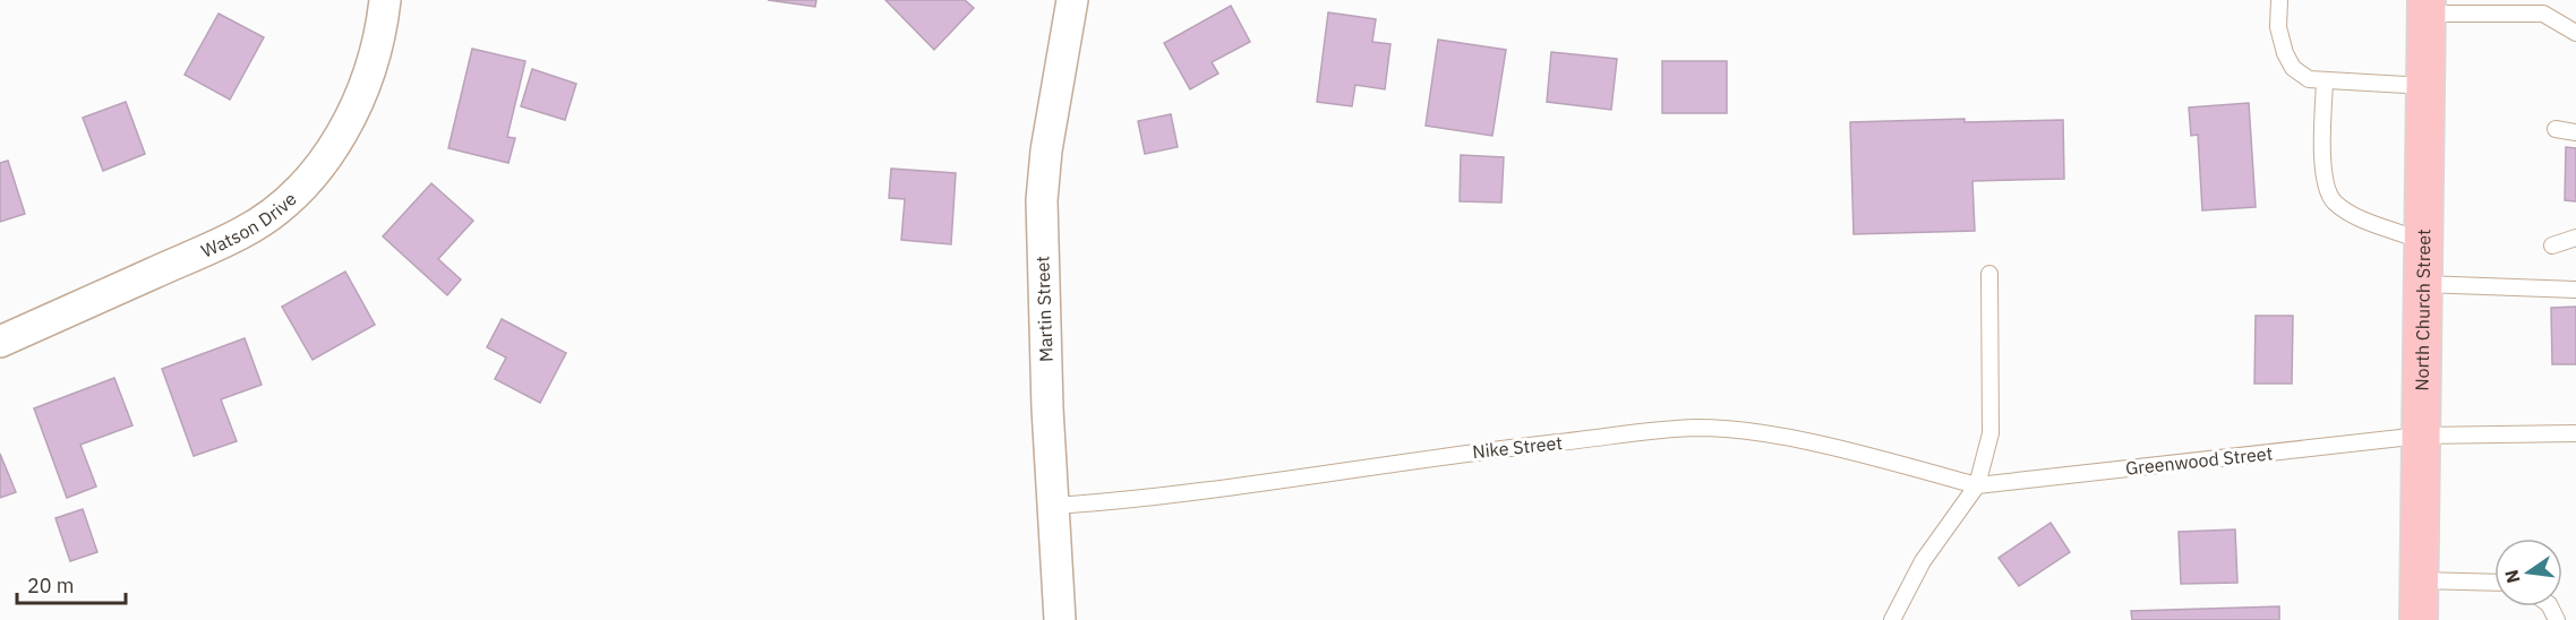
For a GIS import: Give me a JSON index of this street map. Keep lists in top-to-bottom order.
{
  "streets": {
    "main road": ["North Church Street"],
    "street": ["Watson Drive", "Martin Street"],
    "lane": ["Nike Street", "Greenwood Street"]
  },
  "crossings": [
    ["Martin Street", "Nike Street"],
    ["North Church Street", "Greenwood Street"],
    ["Nike Street", "Greenwood Street"]
  ],
  "scale_bar": "20 m",
  "north": "left"
}
